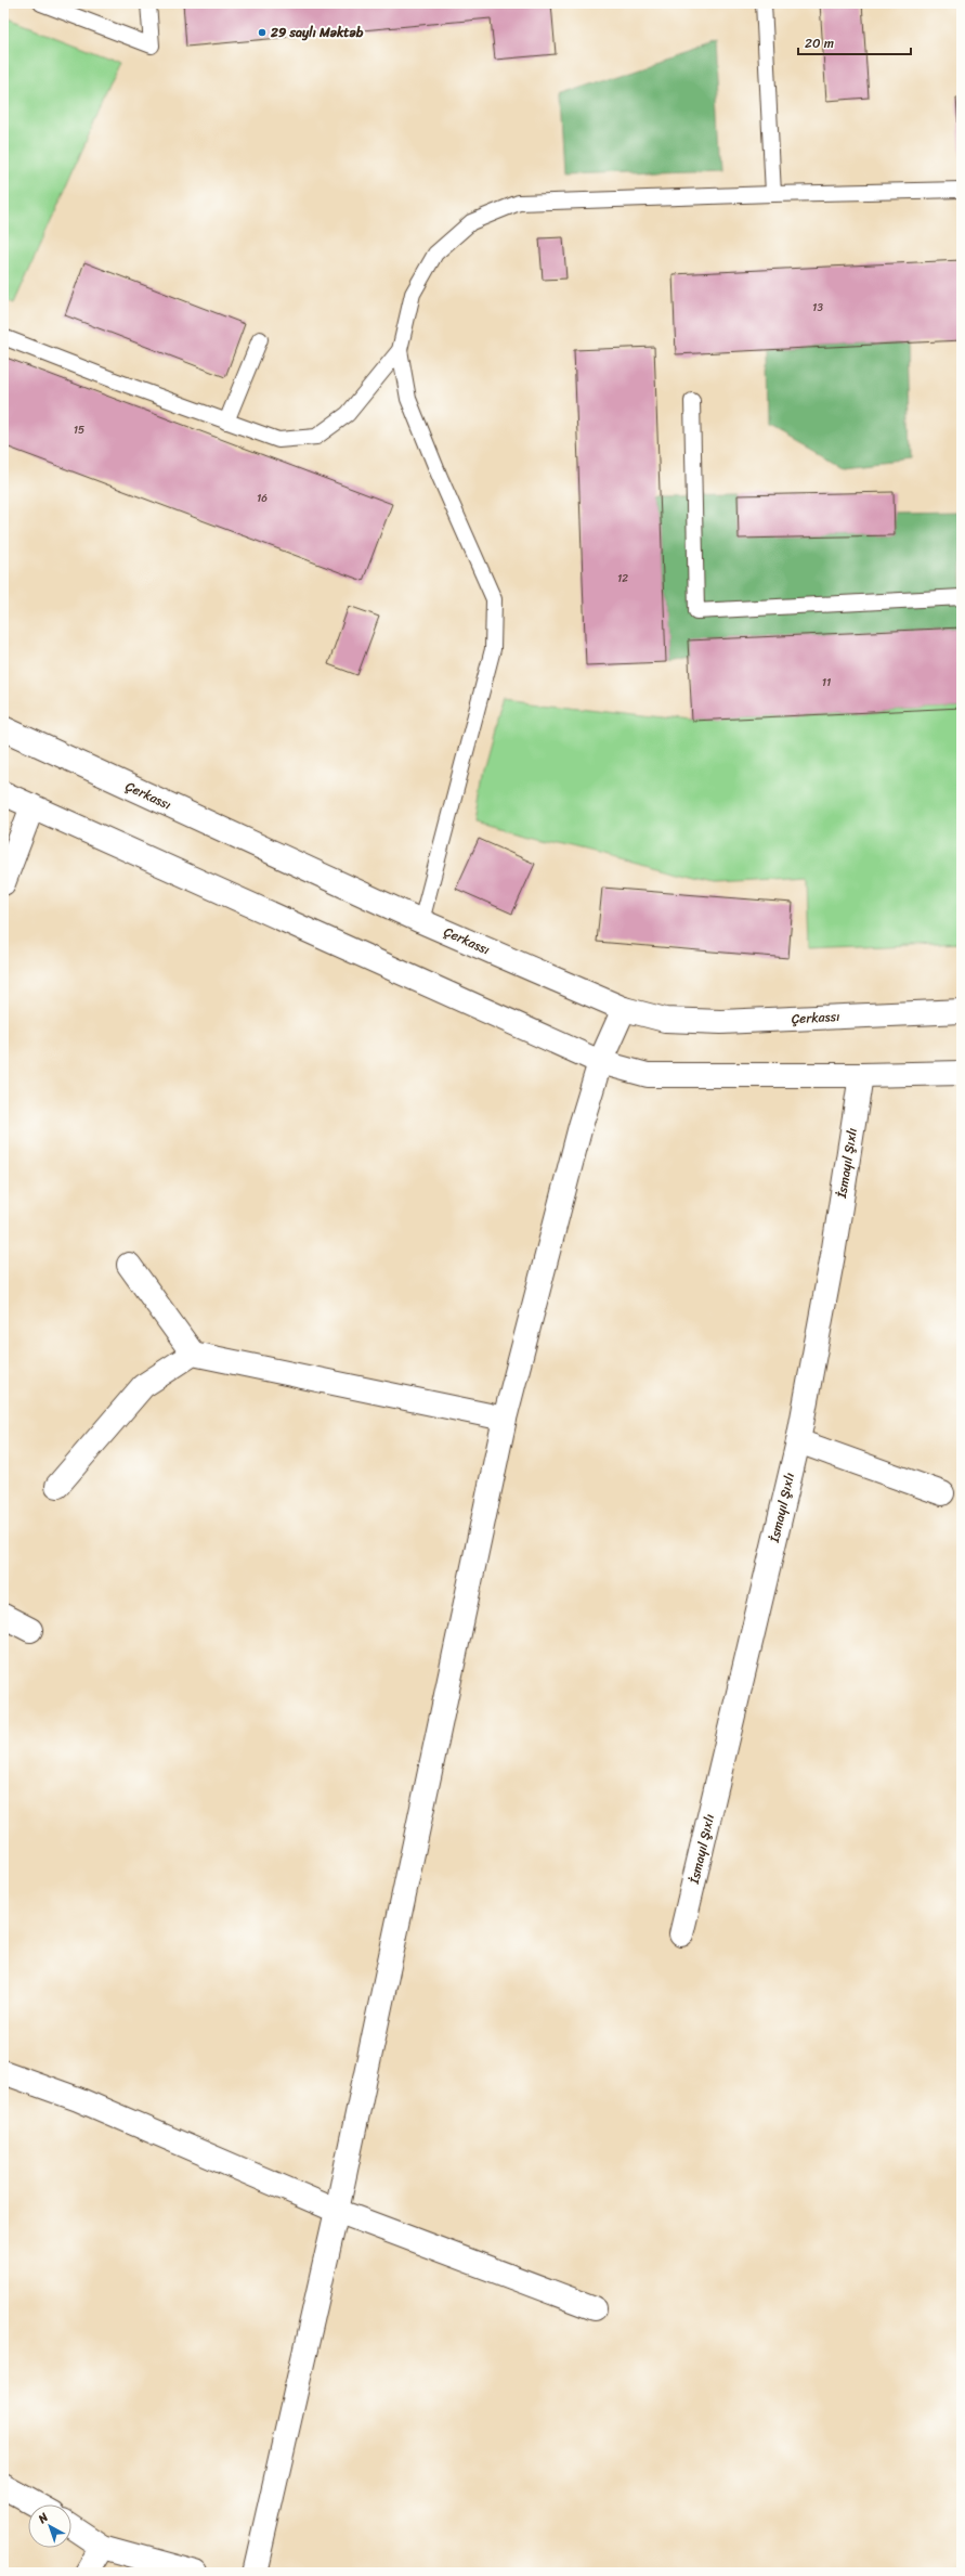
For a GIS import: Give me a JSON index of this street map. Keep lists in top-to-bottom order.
{
  "streets": {
    "street": ["Çerkassı", "İsmayıl Şıxlı"]
  },
  "places": ["29 saylı Məktəb"],
  "house_numbers": [
    "13",
    "15",
    "16",
    "12",
    "11"
  ],
  "scale_bar": "20 m",
  "north": "top left"
}
